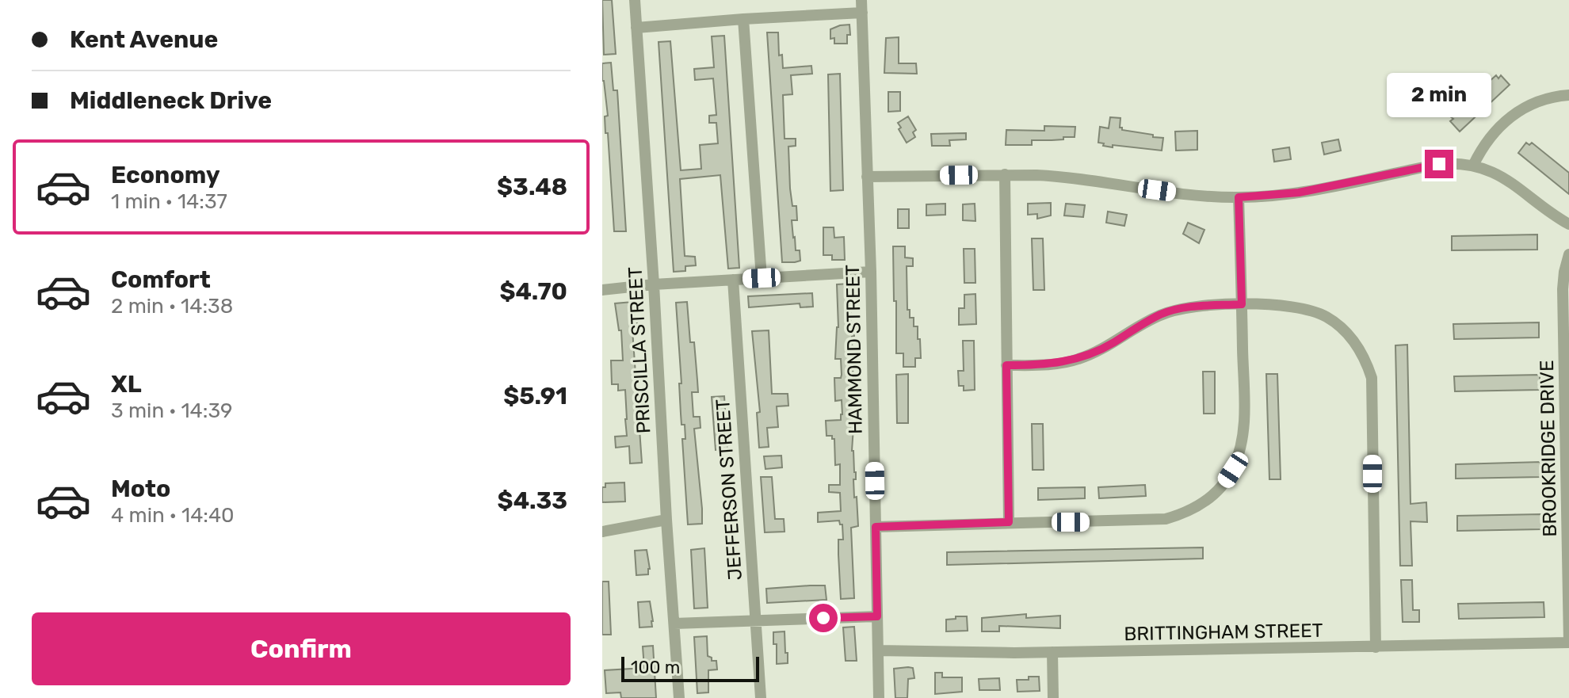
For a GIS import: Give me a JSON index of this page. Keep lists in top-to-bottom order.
{
  "streets": {
    "street": [
      "HAMMOND STREET",
      "PRISCILLA STREET",
      "BROOKRIDGE DRIVE",
      "JEFFERSON STREET",
      "BRITTINGHAM STREET"
    ]
  },
  "crossings": [
    ["HAMMOND STREET", "BRITTINGHAM STREET"],
    ["BROOKRIDGE DRIVE", "BRITTINGHAM STREET"]
  ],
  "scale_bar": "100 m",
  "page": {
    "banner": ["Kent Avenue", "Middleneck Drive"],
    "bubble": "2 min",
    "list": [
      {
        "name": "Economy",
        "note": "1 min · 14:37",
        "value": "$3.48"
      },
      {
        "name": "Comfort",
        "note": "2 min · 14:38",
        "value": "$4.70"
      },
      {
        "name": "XL",
        "note": "3 min · 14:39",
        "value": "$5.91"
      },
      {
        "name": "Moto",
        "note": "4 min · 14:40",
        "value": "$4.33"
      }
    ],
    "buttons": "Confirm",
    "scale": "100 m"
  }
}
